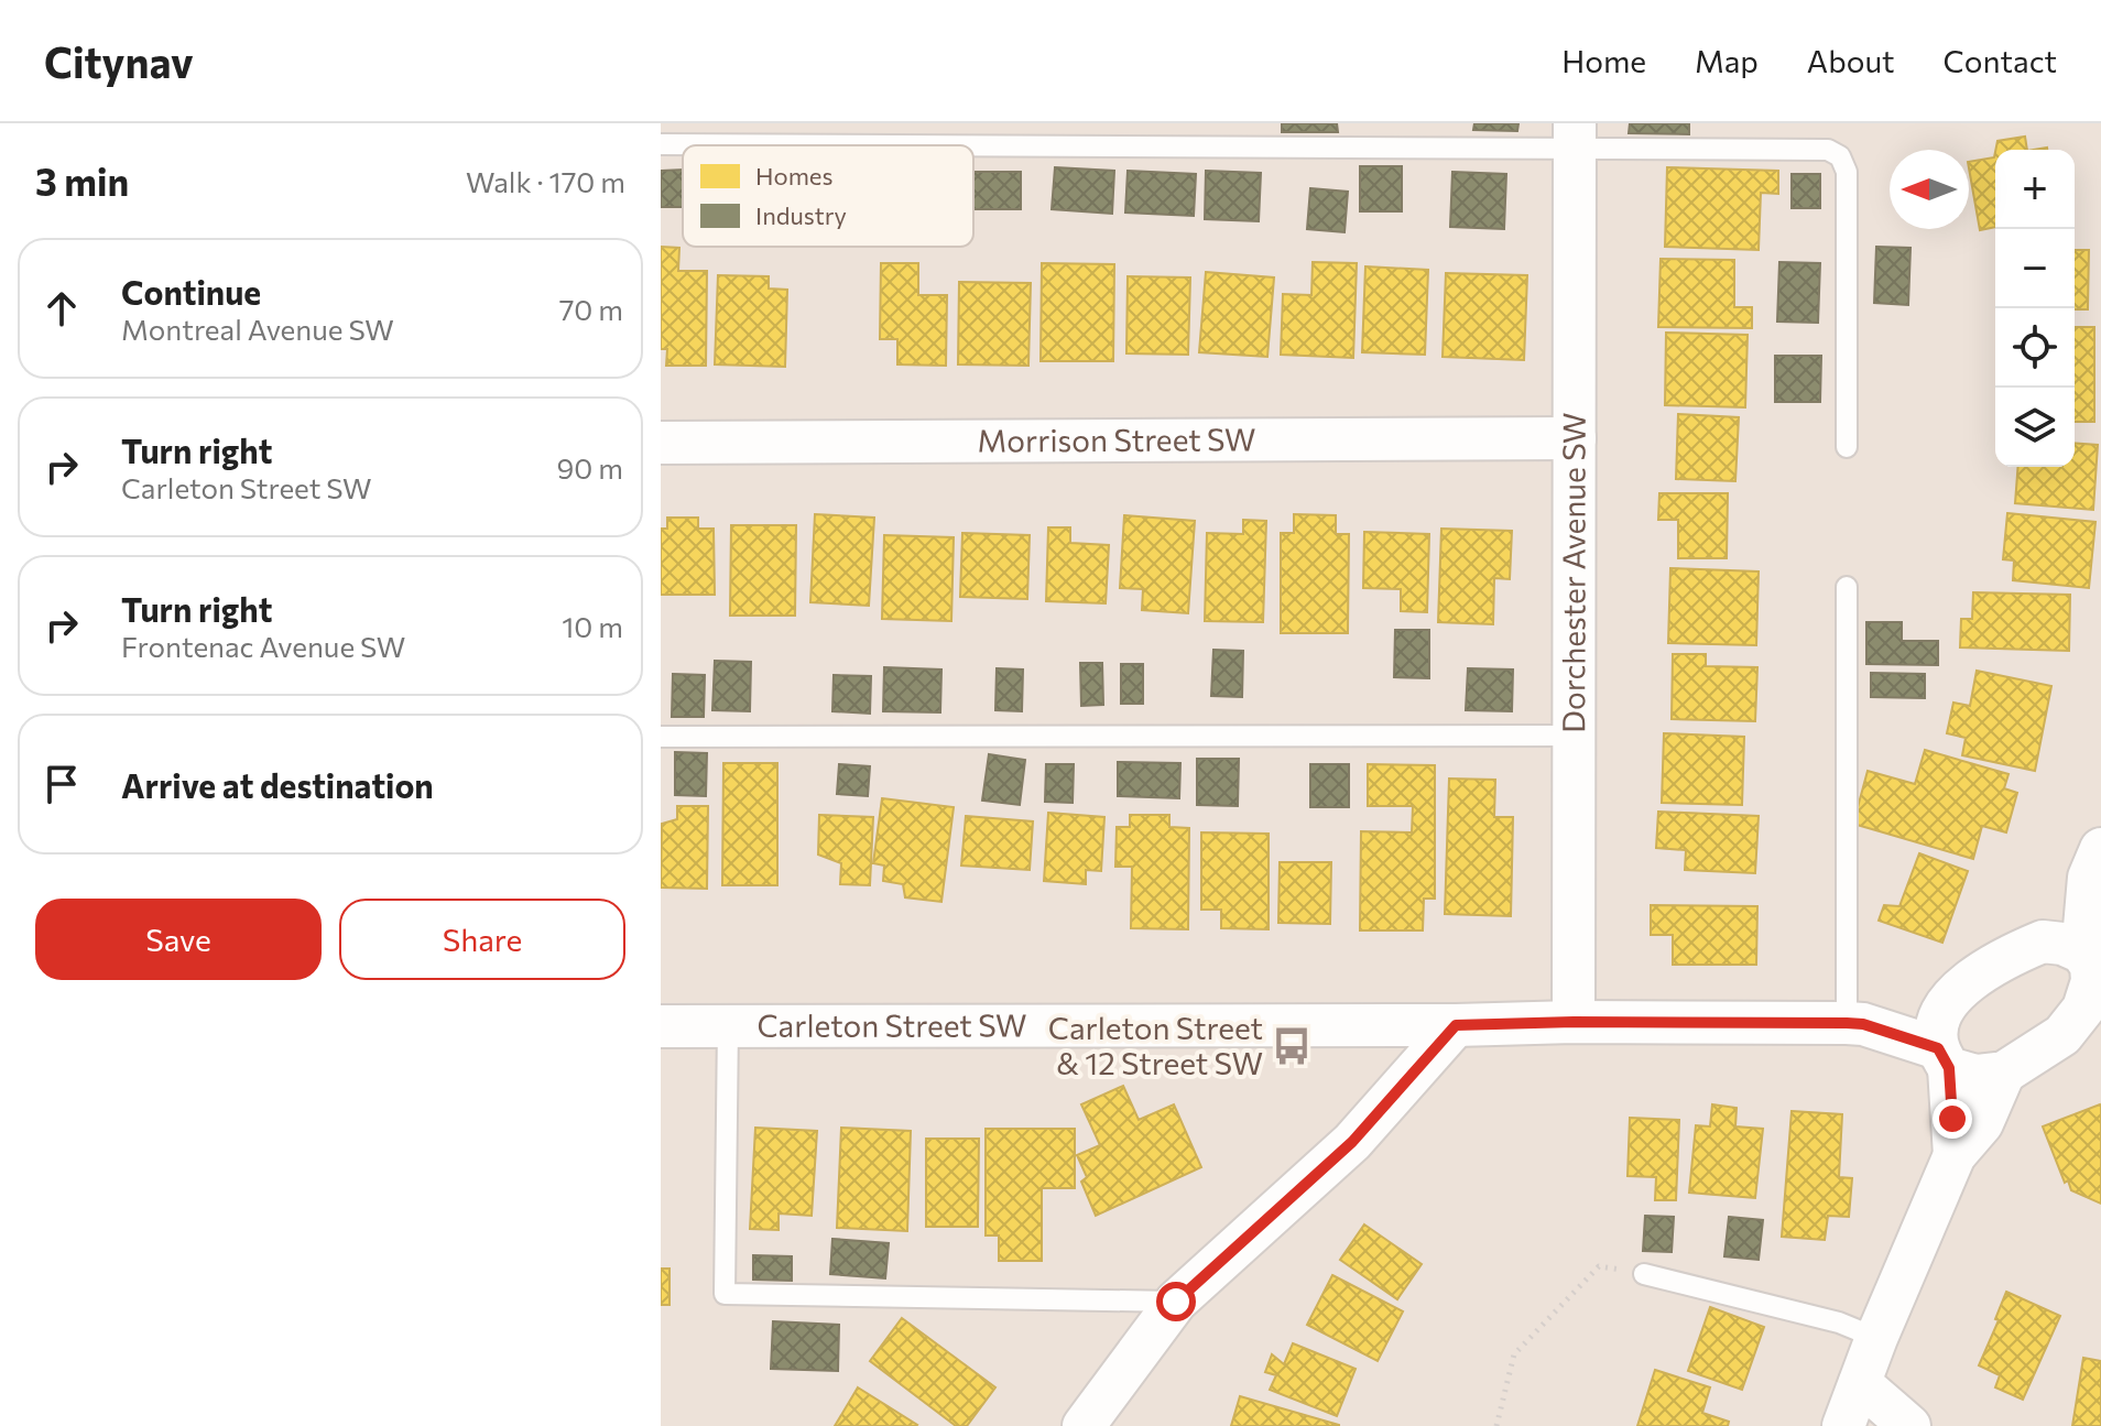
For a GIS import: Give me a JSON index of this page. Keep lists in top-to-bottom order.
{
  "streets": {
    "street": ["Morrison Street SW", "Dorchester Avenue SW", "Carleton Street SW"]
  },
  "crossings": [
    ["Morrison Street SW", "Dorchester Avenue SW"],
    ["Dorchester Avenue SW", "Carleton Street SW"]
  ],
  "places": {
    "bus stop": ["Carleton Street & 12 Street SW"]
  },
  "legend": ["Homes", "Industry"],
  "north": "left",
  "page": {
    "header": "Citynav",
    "nav": [
      "Home",
      "Map",
      "About",
      "Contact"
    ],
    "heading": ["3 min", "Walk · 170 m"],
    "map_buttons": ["+", "−"],
    "list": [
      ["Continue", "Montreal Avenue SW", "70 m"],
      ["Turn right", "Carleton Street SW", "90 m"],
      ["Turn right", "Frontenac Avenue SW", "10 m"],
      "Arrive at destination"
    ],
    "buttons": ["Save", "Share"]
  }
}
